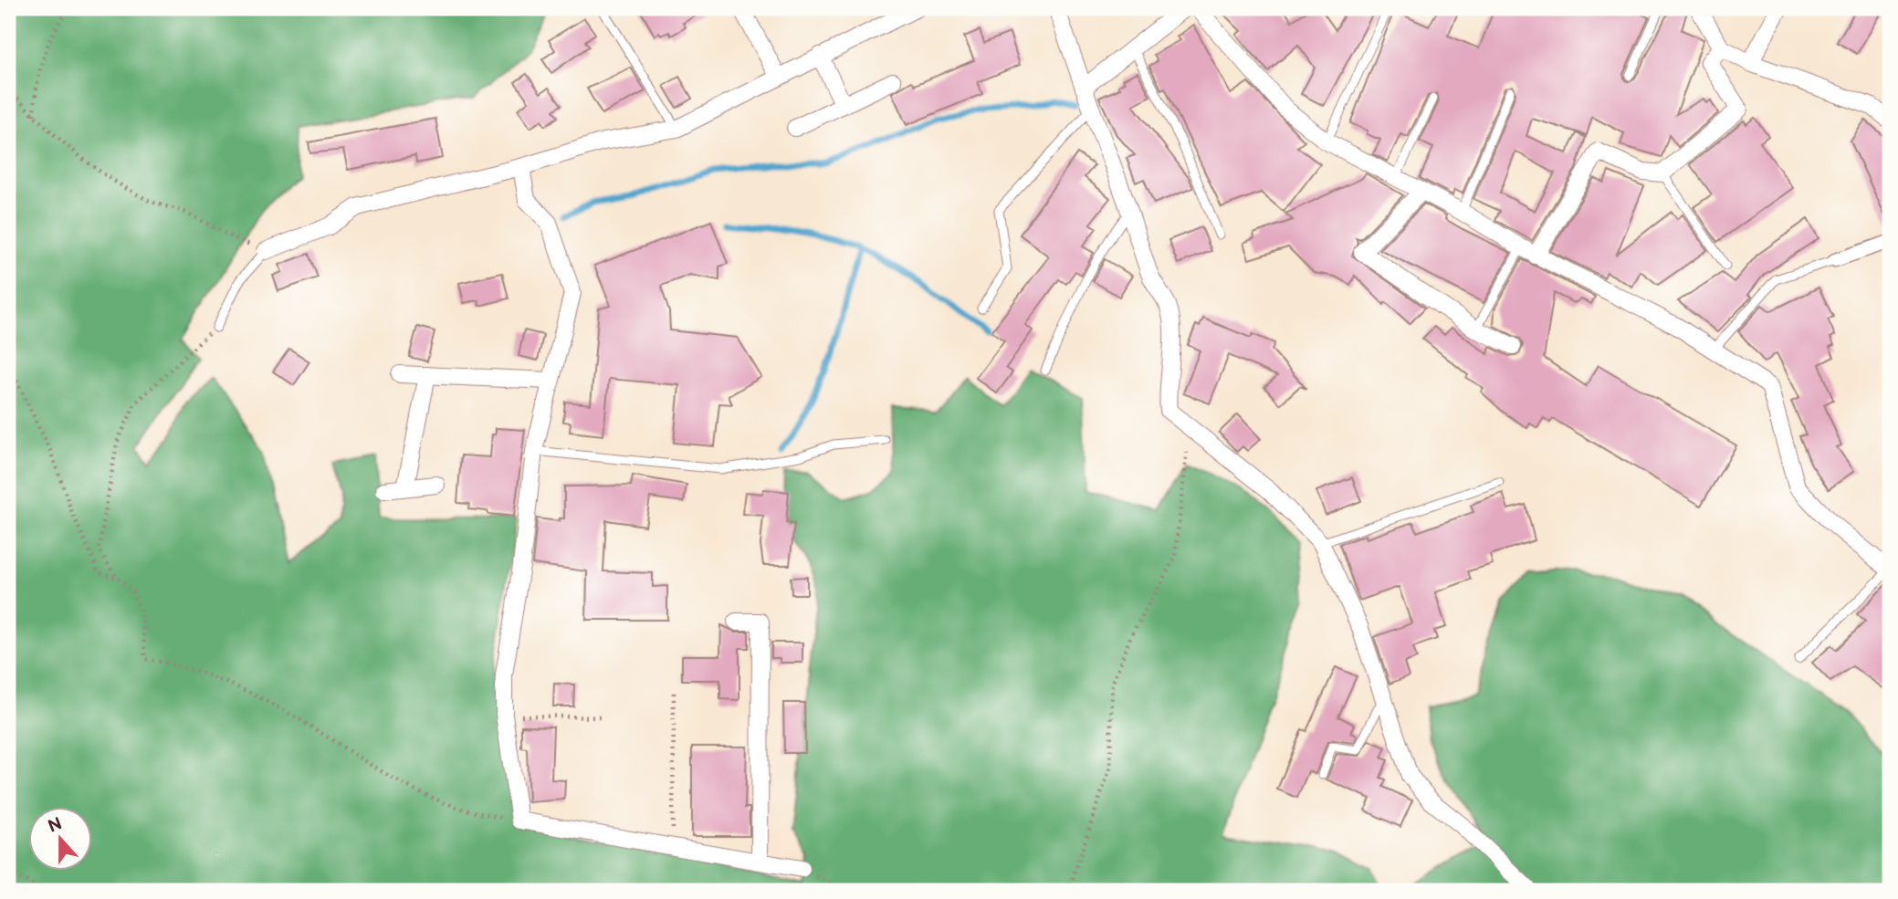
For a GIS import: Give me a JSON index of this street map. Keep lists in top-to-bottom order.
{
  "north": "top"
}
